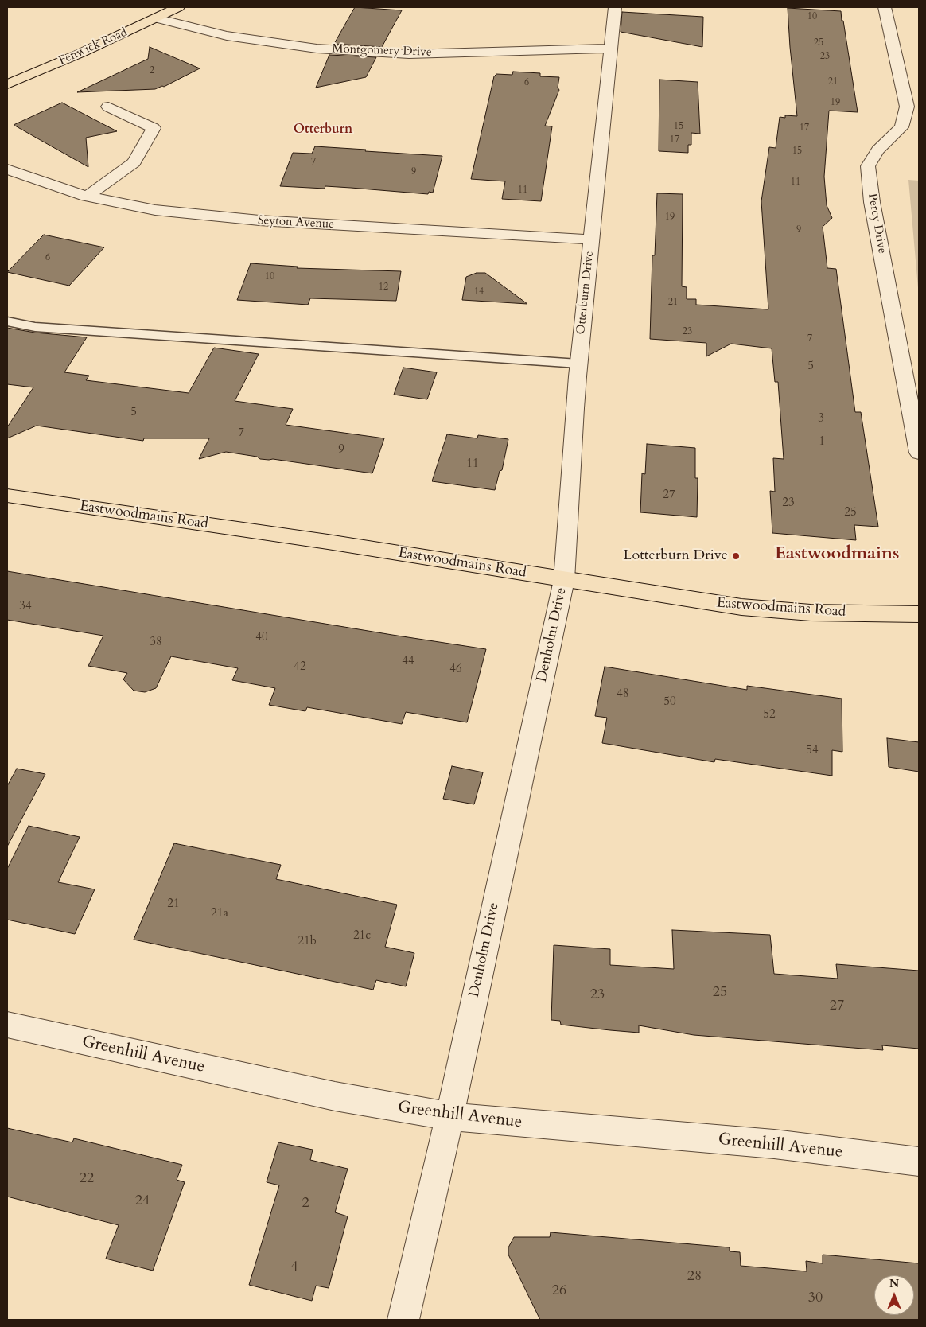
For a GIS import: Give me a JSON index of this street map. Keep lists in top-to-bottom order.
{
  "streets": {
    "main road": ["Fenwick Road", "Eastwoodmains Road"],
    "street": [
      "Montgomery Drive",
      "Seyton Avenue",
      "Percy Drive",
      "Otterburn Drive",
      "Denholm Drive",
      "Greenhill Avenue"
    ]
  },
  "crossings": [
    ["Fenwick Road", "Montgomery Drive"],
    ["Montgomery Drive", "Otterburn Drive"],
    ["Seyton Avenue", "Otterburn Drive"],
    ["Otterburn Drive", "Eastwoodmains Road"],
    ["Otterburn Drive", "Denholm Drive"],
    ["Eastwoodmains Road", "Denholm Drive"],
    ["Denholm Drive", "Greenhill Avenue"]
  ],
  "districts": ["Otterburn", "Eastwoodmains"],
  "places": ["Lotterburn Drive"],
  "house_numbers": [
    "10",
    "25",
    "23",
    "2",
    "21",
    "6",
    "19",
    "15",
    "17",
    "17",
    "15",
    "7",
    "9",
    "11",
    "11",
    "19",
    "9",
    "6",
    "10",
    "12",
    "14",
    "21",
    "23",
    "7",
    "5",
    "5",
    "3",
    "7",
    "1",
    "9",
    "11",
    "27",
    "23",
    "25",
    "34",
    "40",
    "38",
    "44",
    "42",
    "46",
    "48",
    "50",
    "52",
    "54",
    "21",
    "21a",
    "21c",
    "21b",
    "25",
    "23",
    "27",
    "22",
    "24",
    "2",
    "4",
    "28",
    "26",
    "30"
  ],
  "north": "top"
}
